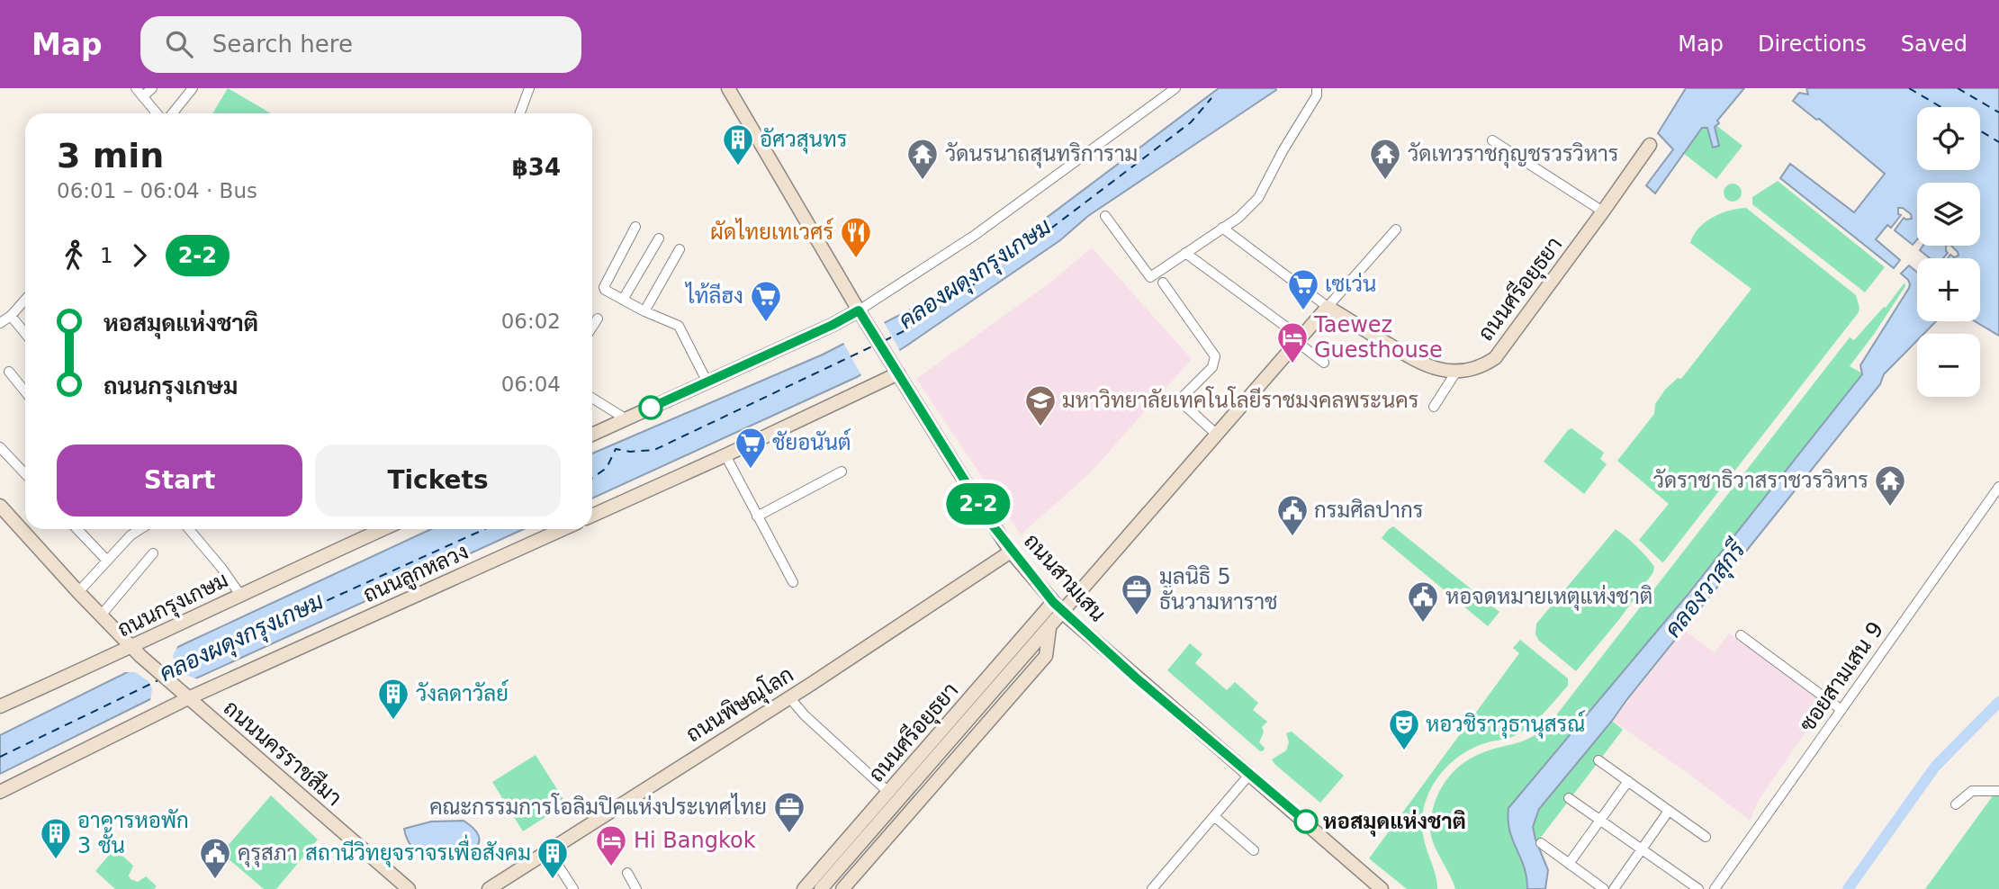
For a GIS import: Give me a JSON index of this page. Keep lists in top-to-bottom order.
{
  "streets": {
    "main road": [
      "ถนนศรีอยุธยา",
      "ถนนลูกหลวง",
      "ถนนสามเสน",
      "ถนนกรุงเกษม",
      "ถนนพิษณุโลก",
      "ถนนนครราชสีมา"
    ],
    "street": ["ซอยสามเสน 9"]
  },
  "crossings": [
    ["ถนนศรีอยุธยา", "ถนนสามเสน"],
    ["ถนนลูกหลวง", "ถนนนครราชสีมา"],
    ["ถนนสามเสน", "ถนนพิษณุโลก"],
    ["ถนนกรุงเกษม", "ถนนนครราชสีมา"]
  ],
  "water": ["คลองผดุงกรุงเกษม", "คลองวาสุกรี"],
  "places": {
    "building": [
      "อัศวสุนทร",
      "วังลดาวัลย์",
      "อาคารหอพัก 3 ชั้น",
      "สถานีวิทยุจราจรเพื่อสังคม"
    ],
    "temple": ["วัดนรนาถสุนทริการาม", "วัดเทวราชกุญชรวรวิหาร", "วัดราชาธิวาสราชวรวิหาร"],
    "restaurant": ["ผัดไทยเทเวศร์"],
    "supermarket": ["เซเว่น", "ไท้ลีฮง", "ชัยอนันต์"],
    "hotel": ["Taewez Guesthouse", "Hi Bangkok"],
    "school or university": ["มหาวิทยาลัยเทคโนโลยีราชมงคลพระนคร"],
    "public building": ["กรมศิลปากร", "หอจดหมายเหตุแห่งชาติ", "คุรุสภา"],
    "office": ["มูลนิธิ 5 ธันวามหาราช", "คณะกรรมการโอลิมปิคแห่งประเทศไทย"],
    "theatre": ["หอวชิราวุธานุสรณ์"],
    "other": ["หอสมุดแห่งชาติ"]
  },
  "lines": ["bus line 2-2"],
  "page": {
    "header": "Map",
    "search": "Search here",
    "nav": ["Map", "Directions", "Saved"],
    "on_map": "2-2",
    "map_buttons": ["+", "−"],
    "heading": ["3 min", "06:01 – 06:04 · Bus", "฿34"],
    "legs": ["1", "2-2"],
    "list": [
      {
        "name": "หอสมุดแห่งชาติ",
        "value": "06:02"
      },
      {
        "name": "ถนนกรุงเกษม",
        "value": "06:04"
      }
    ],
    "buttons": ["Start", "Tickets"]
  }
}
